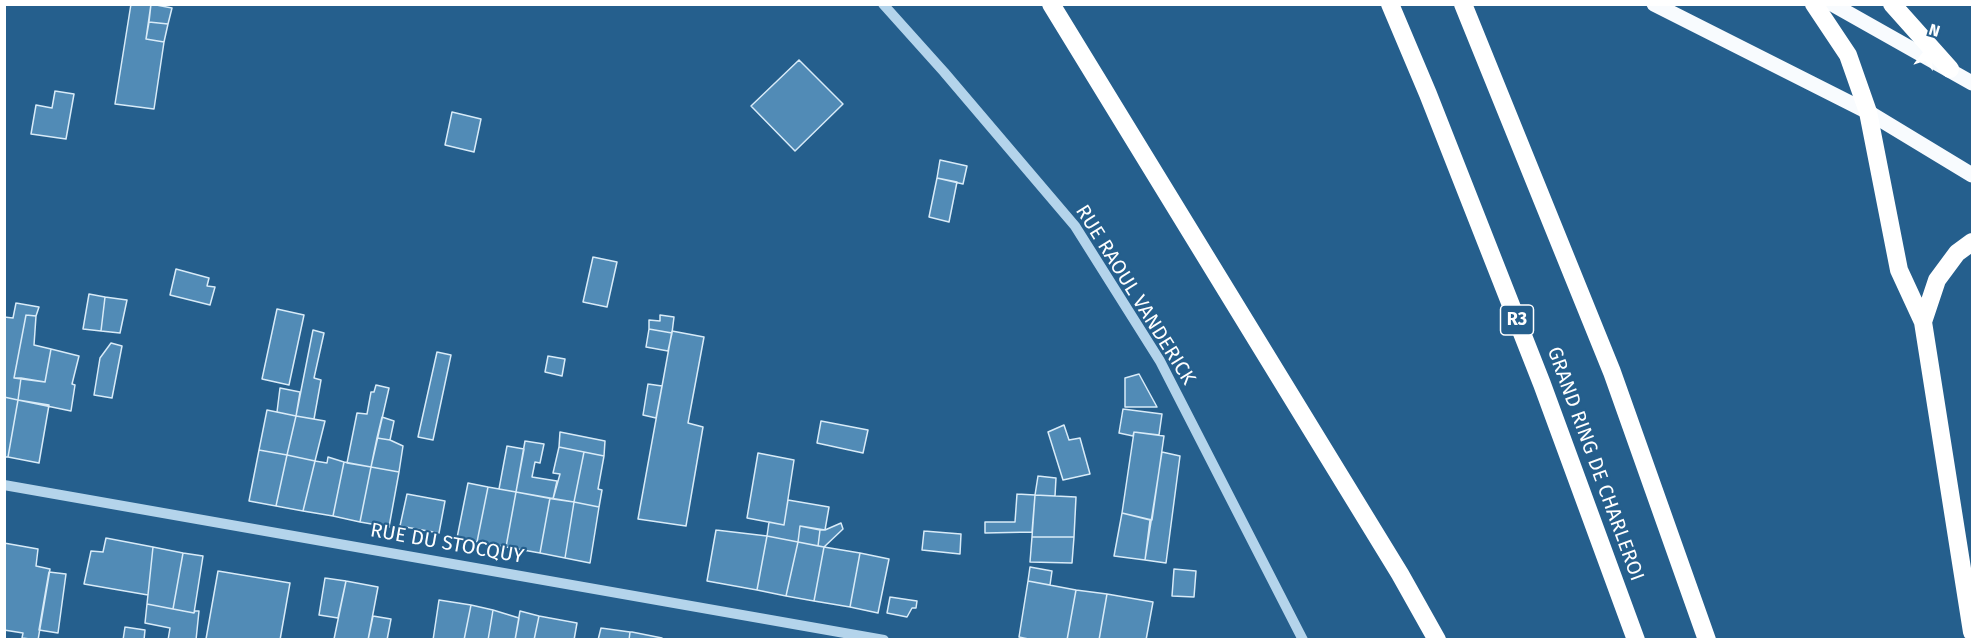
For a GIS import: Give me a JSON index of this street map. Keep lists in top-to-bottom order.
{
  "streets": {
    "highway": ["R3", "GRAND RING DE CHARLEROI"],
    "street": ["RUE RAOUL VANDERICK", "RUE DU STOCQUY"]
  },
  "north": "top"
}
